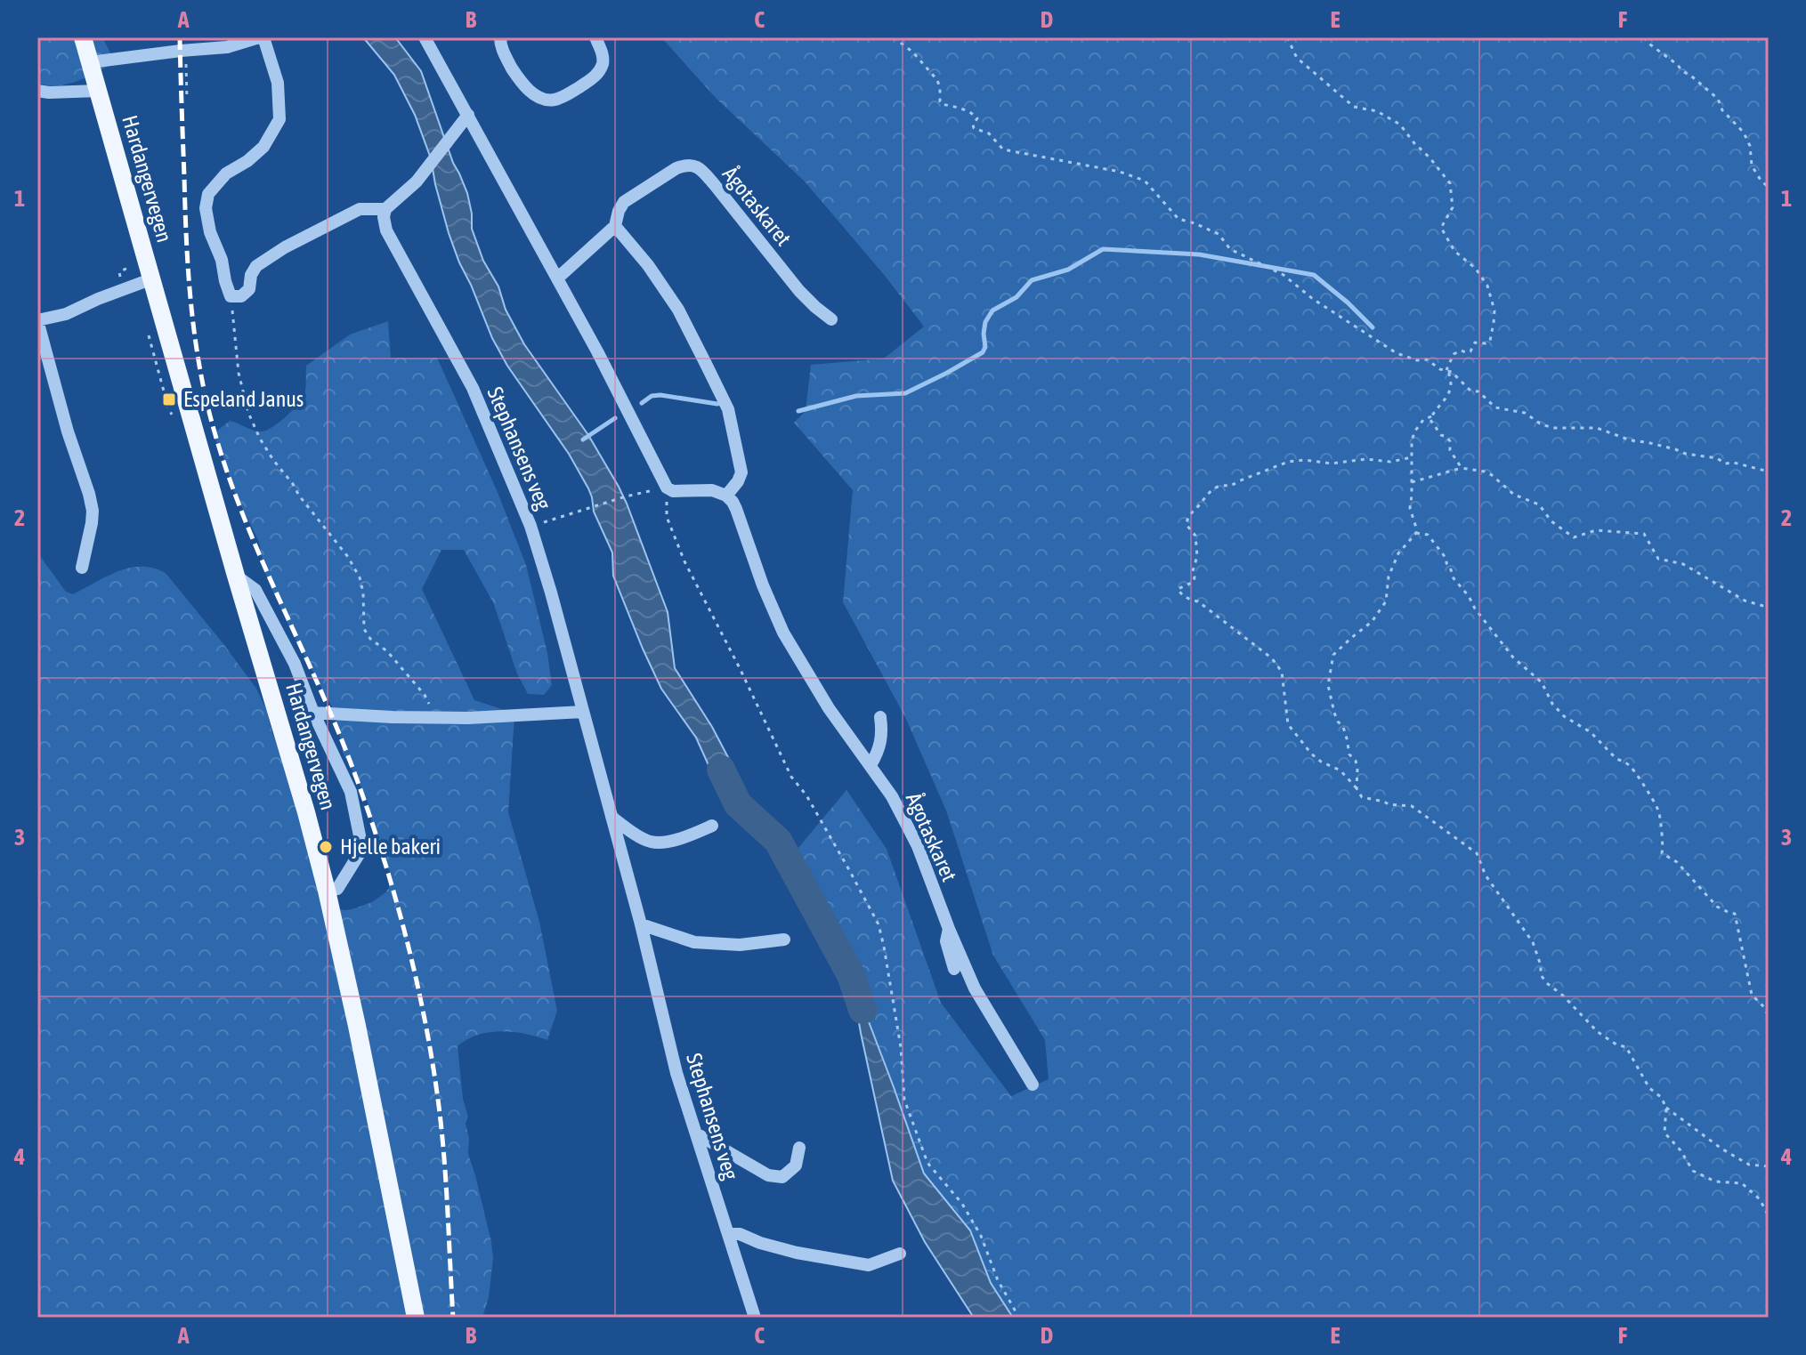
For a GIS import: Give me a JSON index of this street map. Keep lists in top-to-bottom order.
{
  "streets": {
    "main road": ["Hardangervegen"],
    "street": ["Ågotaskaret", "Stephansens veg"]
  },
  "places": {
    "transit": ["Espeland Janus"],
    "other": ["Hjelle bakeri"]
  },
  "grid": {
    "columns": [
      "A",
      "B",
      "C",
      "D",
      "E",
      "F"
    ],
    "rows": [
      "1",
      "2",
      "3",
      "4"
    ]
  }
}
